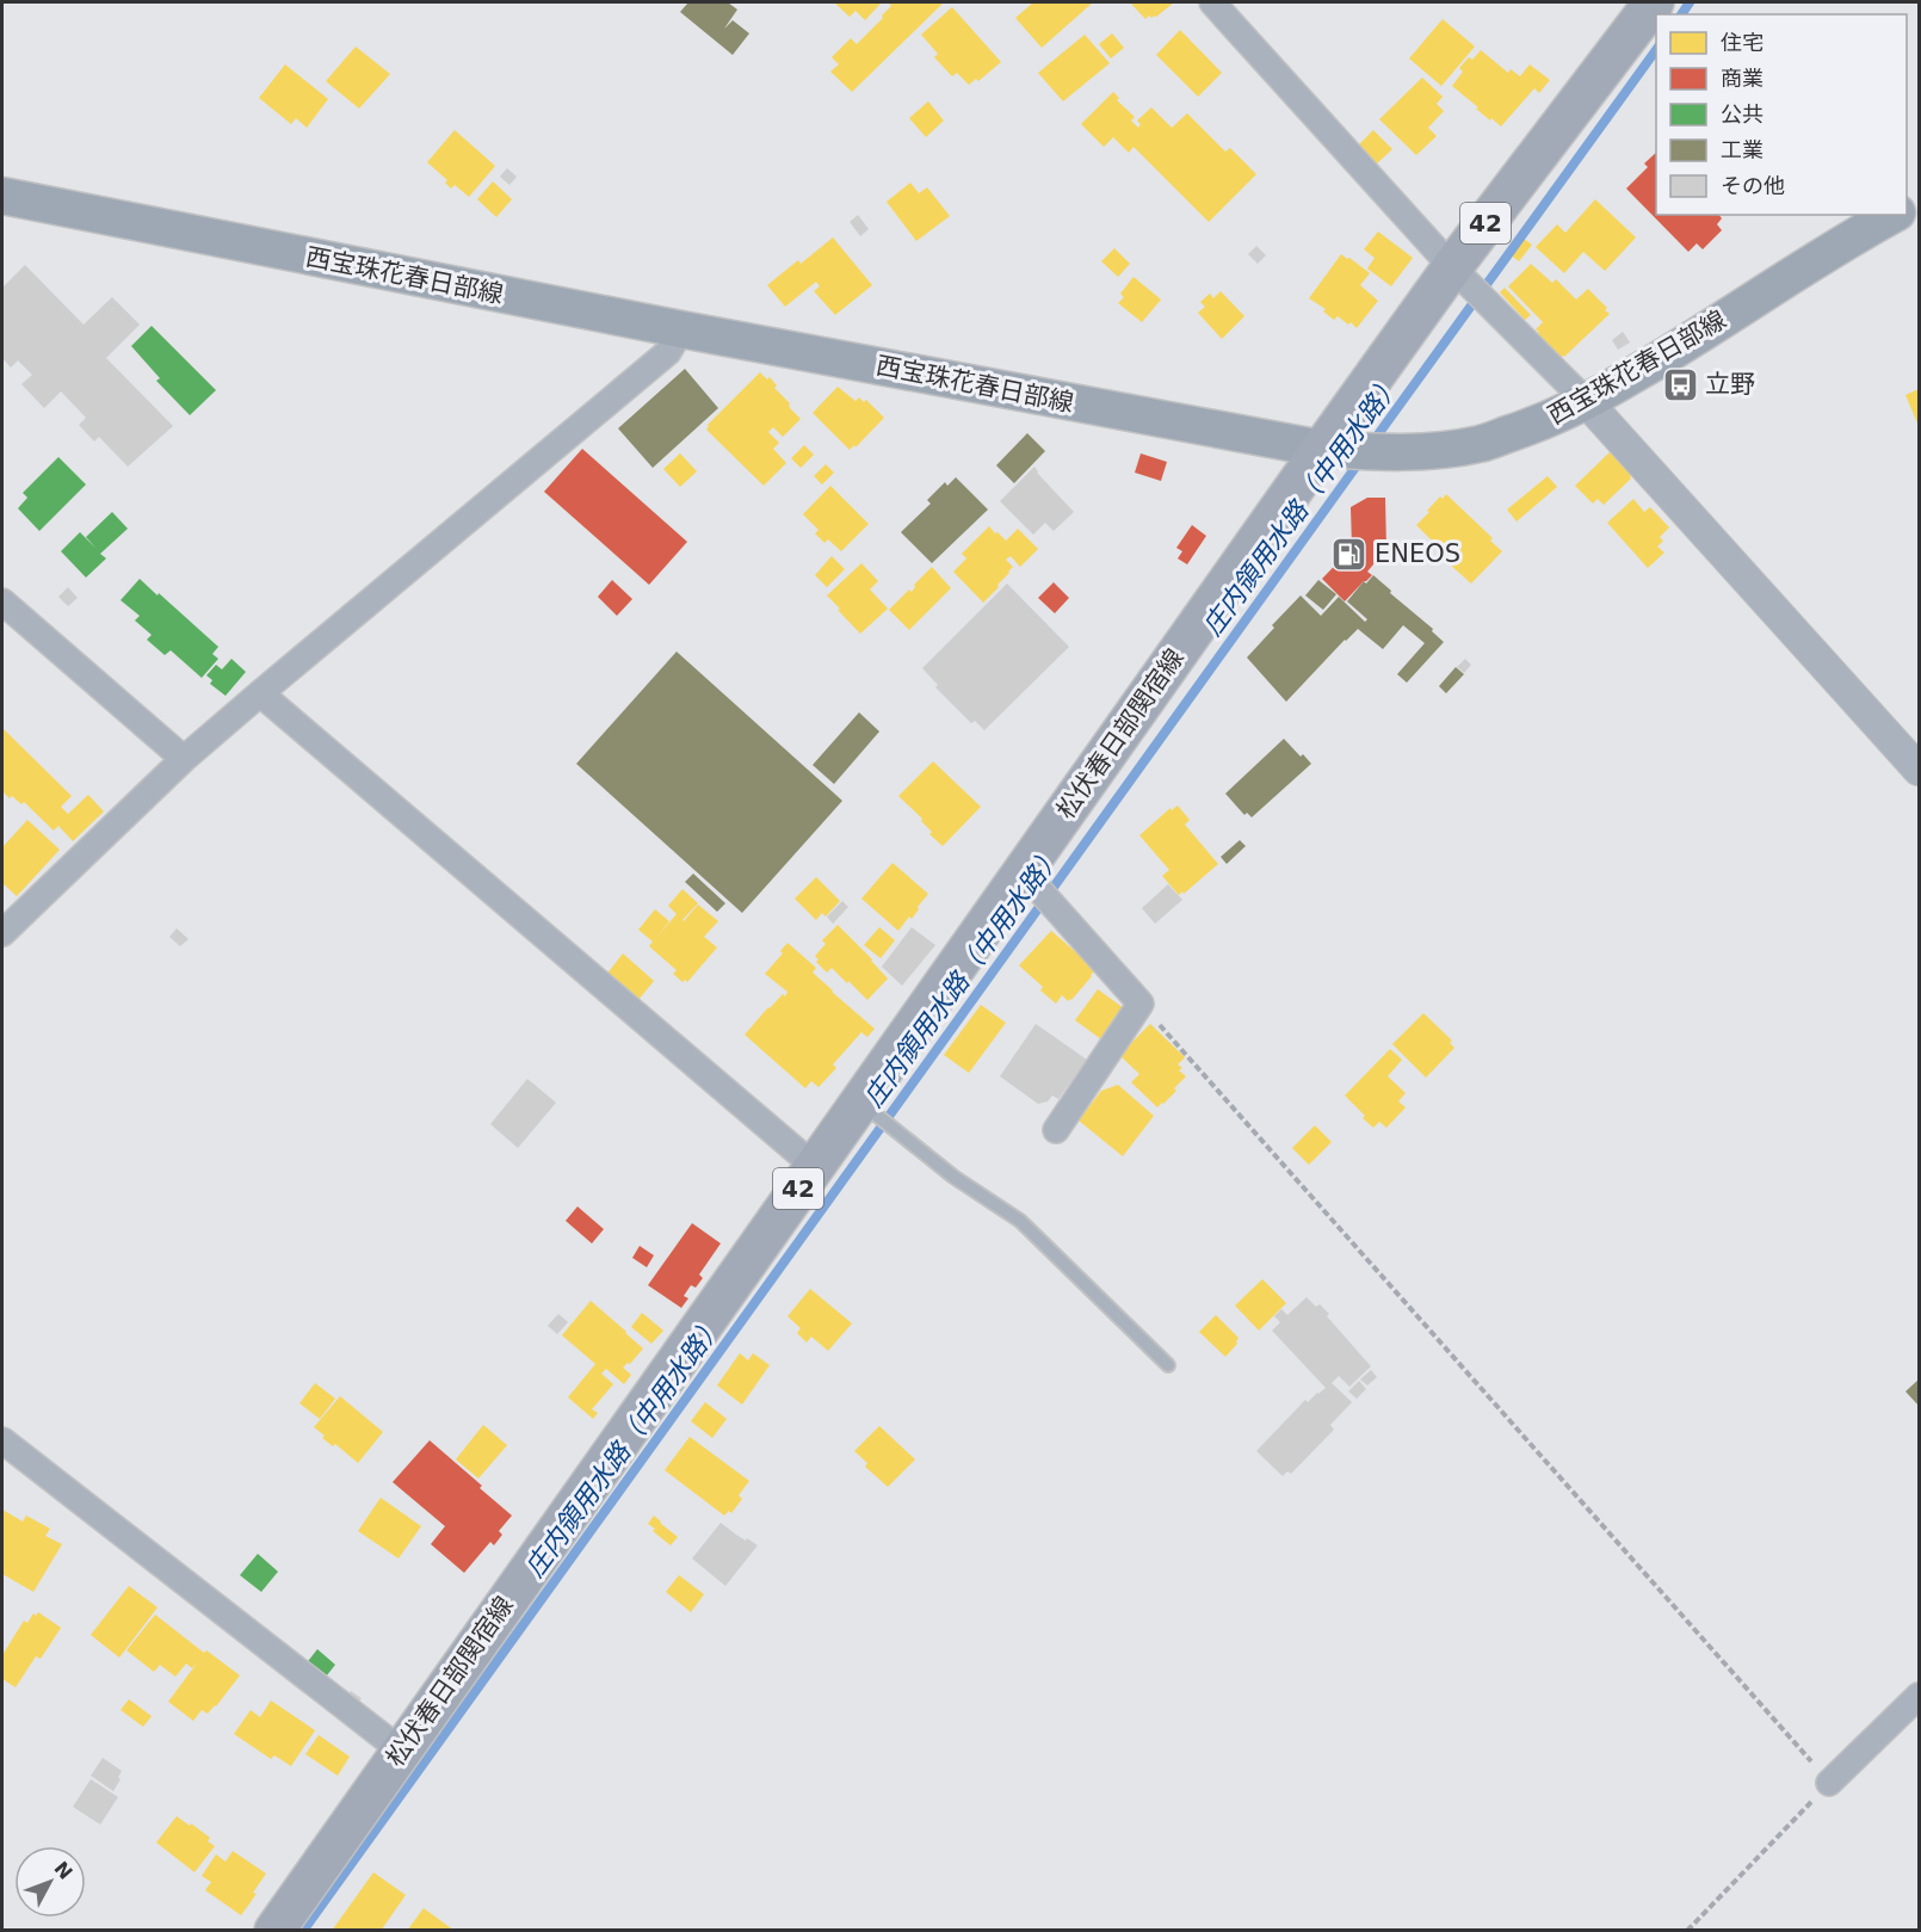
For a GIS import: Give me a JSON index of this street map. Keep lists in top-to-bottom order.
{
  "streets": {
    "main road": ["42", "西宝珠花春日部線", "松伏春日部関宿線"]
  },
  "crossings": [
    ["西宝珠花春日部線", "松伏春日部関宿線"]
  ],
  "water": ["庄内領用水路（中用水路）"],
  "places": {
    "bus stop": ["立野"],
    "fuel station": ["ENEOS"]
  },
  "legend": [
    "住宅",
    "商業",
    "公共",
    "工業",
    "その他"
  ],
  "north": "top right"
}
